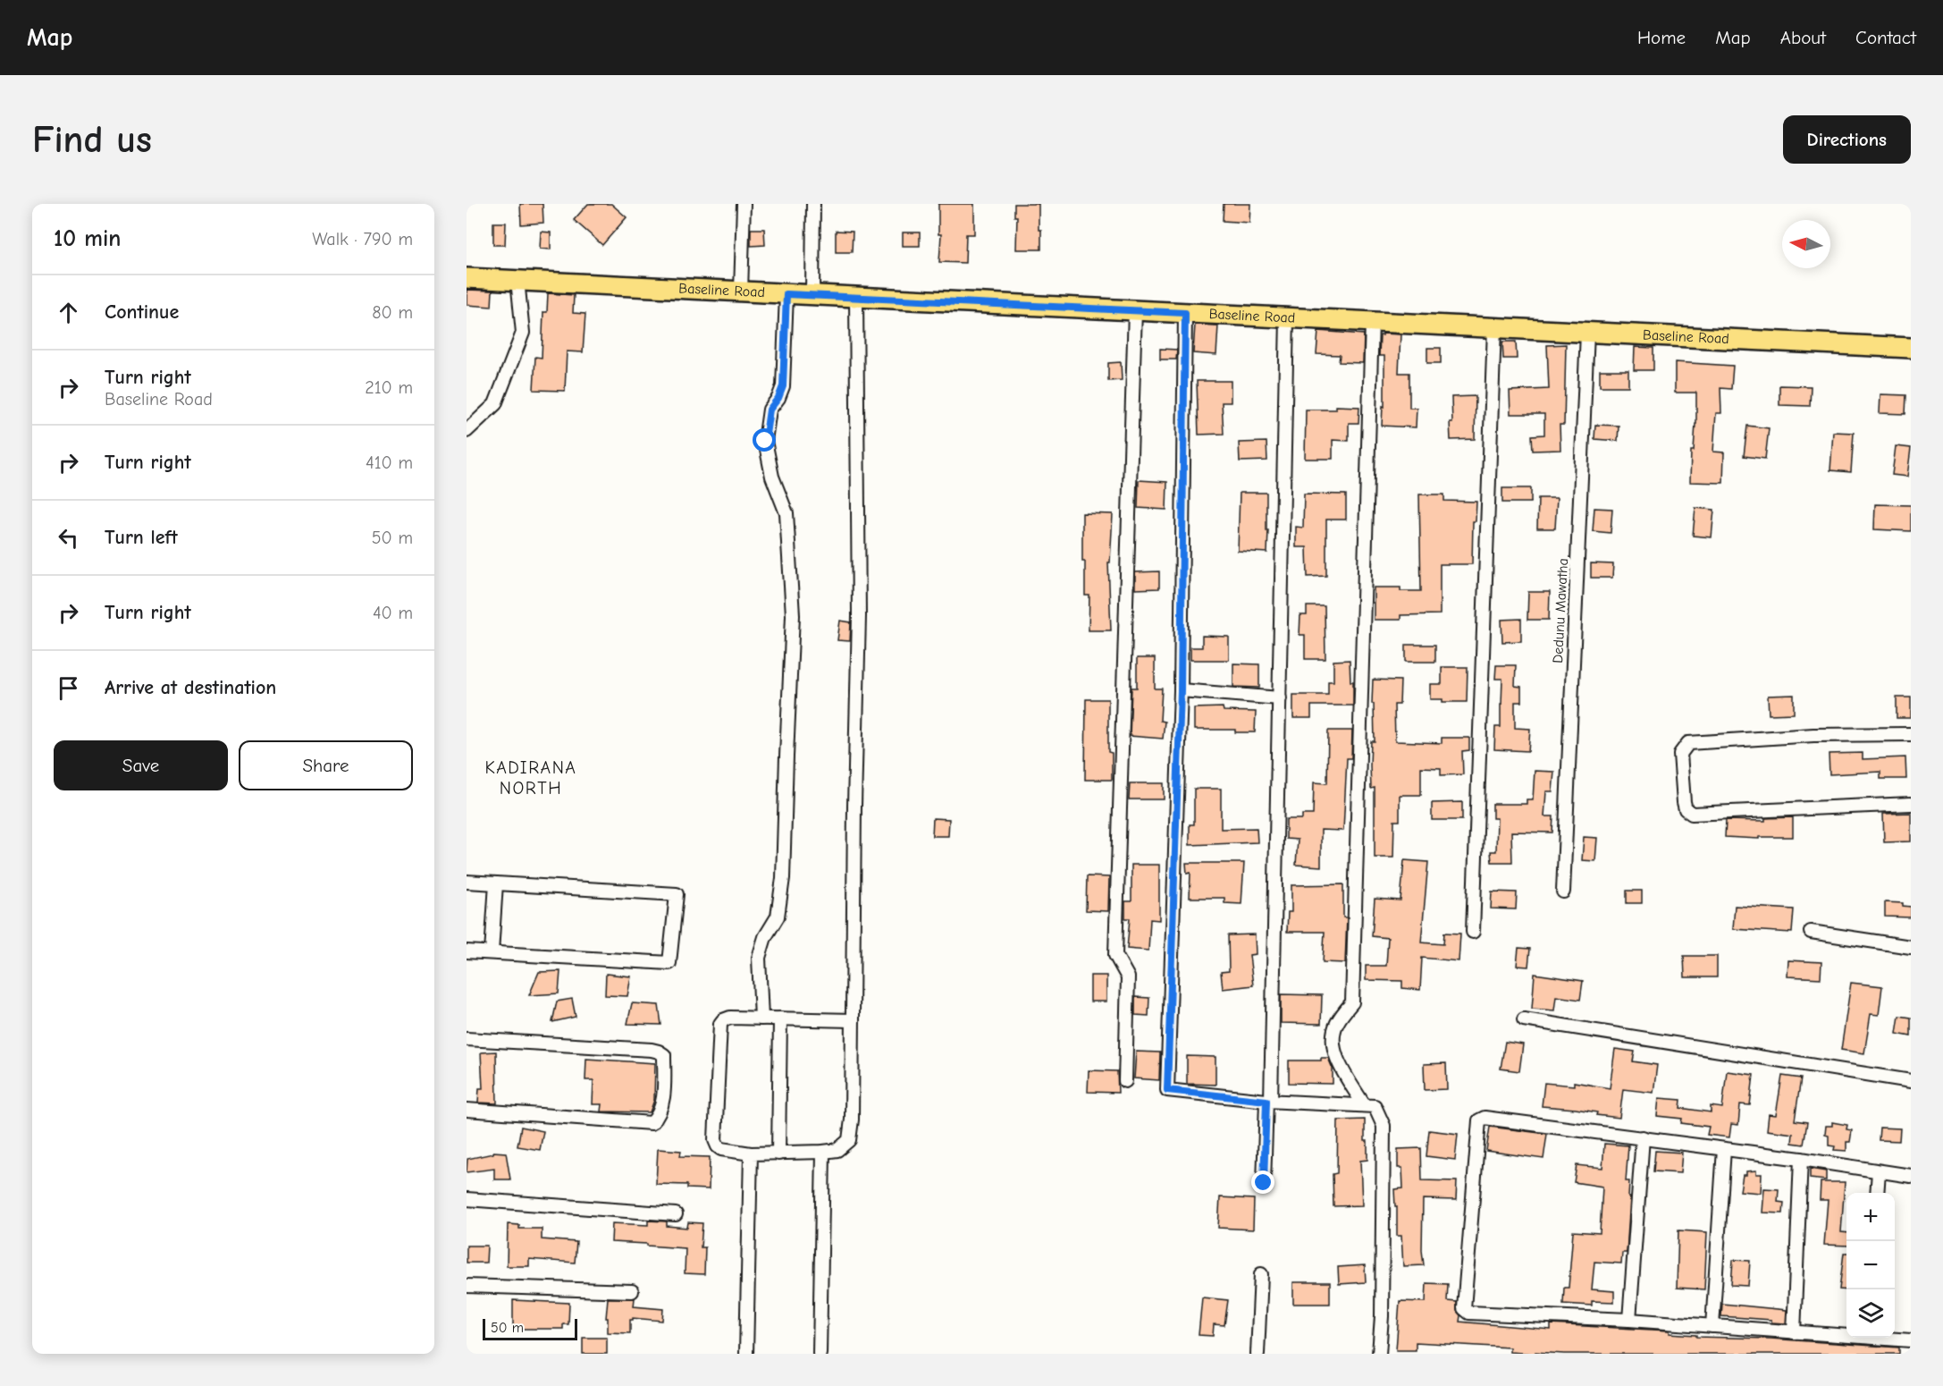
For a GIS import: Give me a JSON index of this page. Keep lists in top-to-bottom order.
{
  "streets": {
    "main road": ["Baseline Road"],
    "street": ["Dedunu Mawatha"]
  },
  "crossings": [
    ["Baseline Road", "Dedunu Mawatha"]
  ],
  "districts": ["KADIRANA NORTH"],
  "scale_bar": "50 m",
  "north": "left",
  "page": {
    "header": "Map",
    "nav": [
      "Home",
      "Map",
      "About",
      "Contact"
    ],
    "buttons": [
      "Directions",
      ["Save", "Share"]
    ],
    "title": "Find us",
    "heading": ["10 min", "Walk · 790 m"],
    "list": [
      ["Continue", "80 m"],
      ["Turn right", "Baseline Road", "210 m"],
      ["Turn right", "410 m"],
      ["Turn left", "50 m"],
      ["Turn right", "40 m"],
      "Arrive at destination"
    ],
    "map_buttons": ["+", "−"],
    "scale": "50 m"
  }
}
